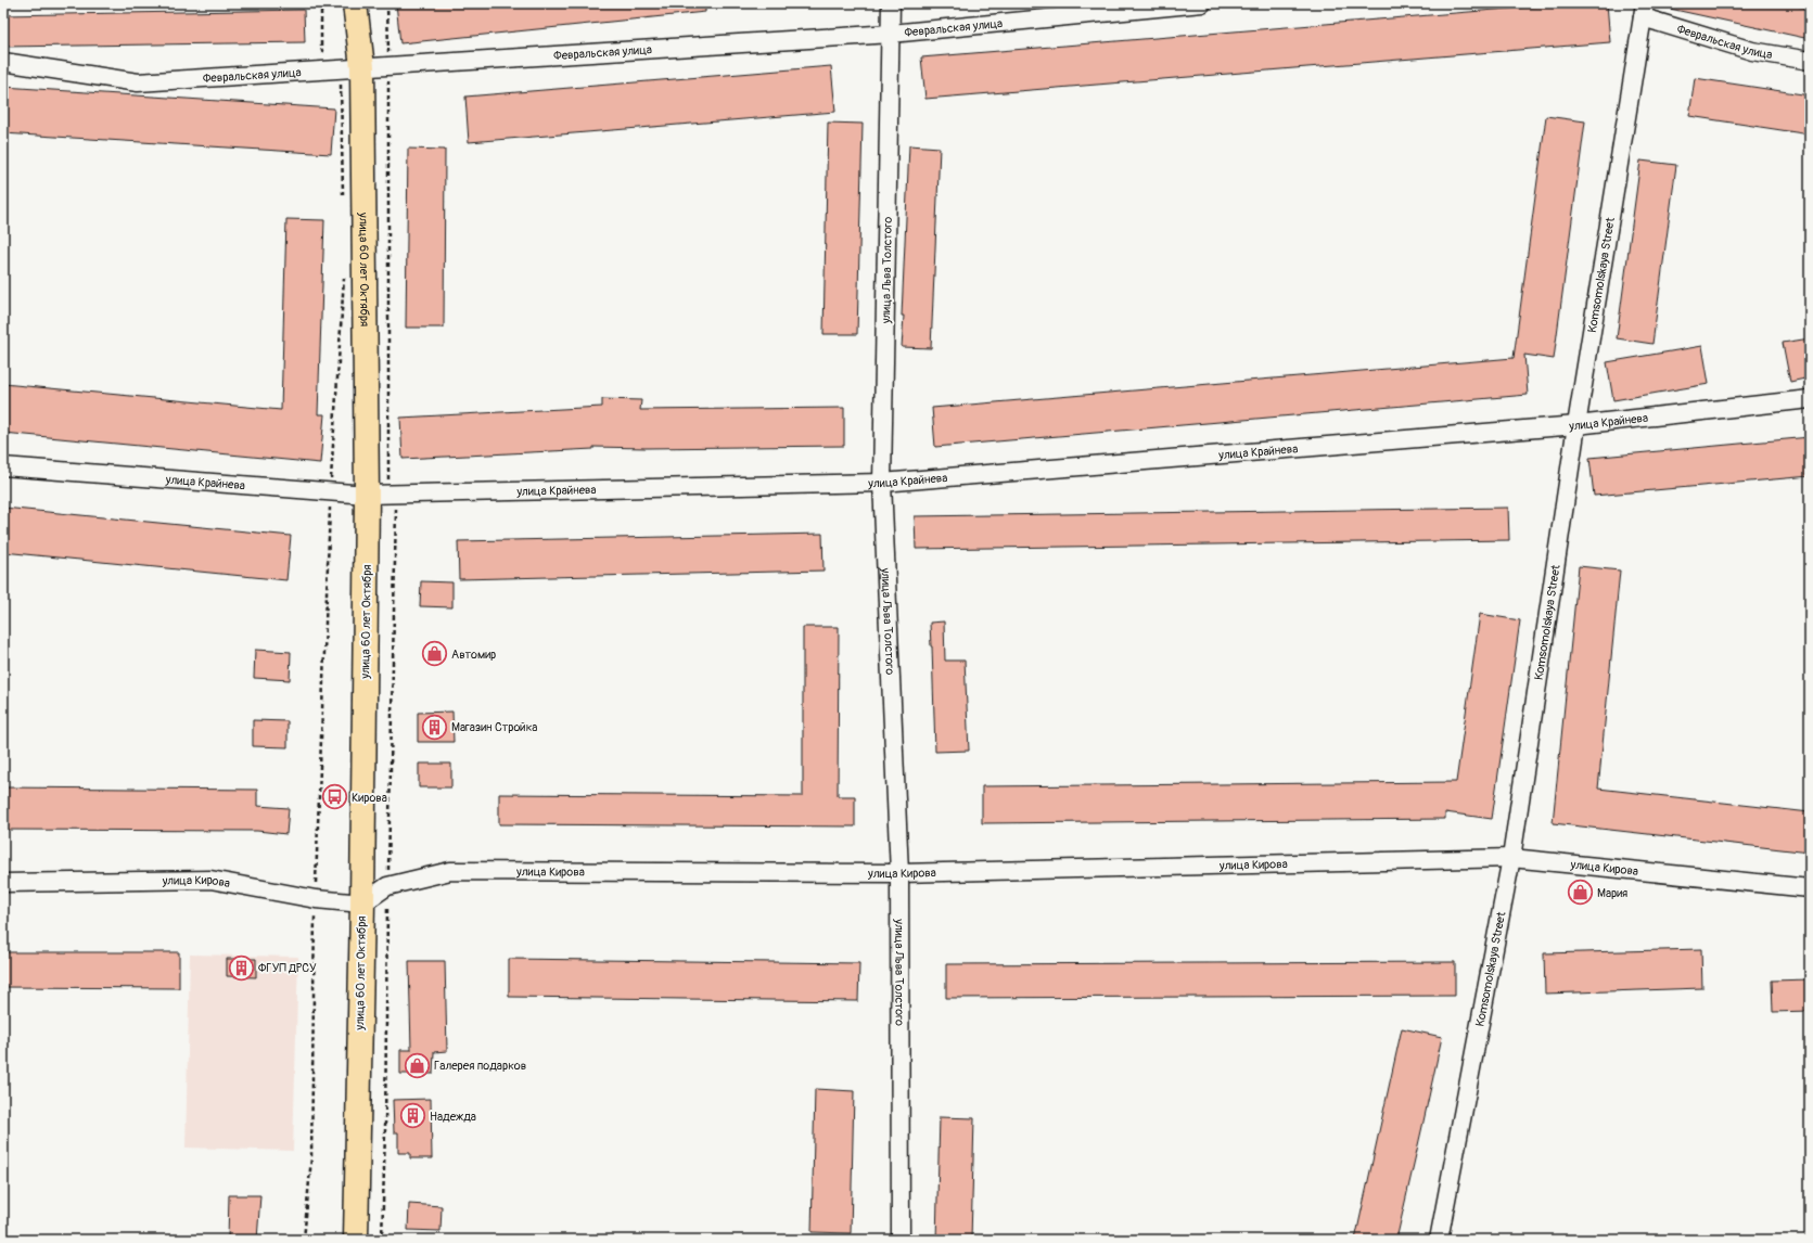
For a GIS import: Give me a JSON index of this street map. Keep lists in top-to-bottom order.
{
  "streets": {
    "main road": ["улица 60 лет Октября"],
    "street": [
      "Февральская улица",
      "улица Льва Толстого",
      "Komsomolskaya Street",
      "улица Крайнева",
      "улица Кирова"
    ]
  },
  "crossings": [
    ["Февральская улица", "улица 60 лет Октября"],
    ["Февральская улица", "улица Льва Толстого"],
    ["Февральская улица", "Komsomolskaya Street"],
    ["улица 60 лет Октября", "улица Крайнева"],
    ["улица 60 лет Октября", "улица Кирова"],
    ["улица Льва Толстого", "улица Крайнева"],
    ["улица Льва Толстого", "улица Кирова"],
    ["Komsomolskaya Street", "улица Крайнева"],
    ["Komsomolskaya Street", "улица Кирова"]
  ],
  "places": {
    "shop": ["Автомир", "Мария", "Галерея подарков"],
    "building": ["Магазин Стройка", "ФГУП ДРСУ", "Надежда"],
    "bus stop": ["Кирова"]
  }
}
